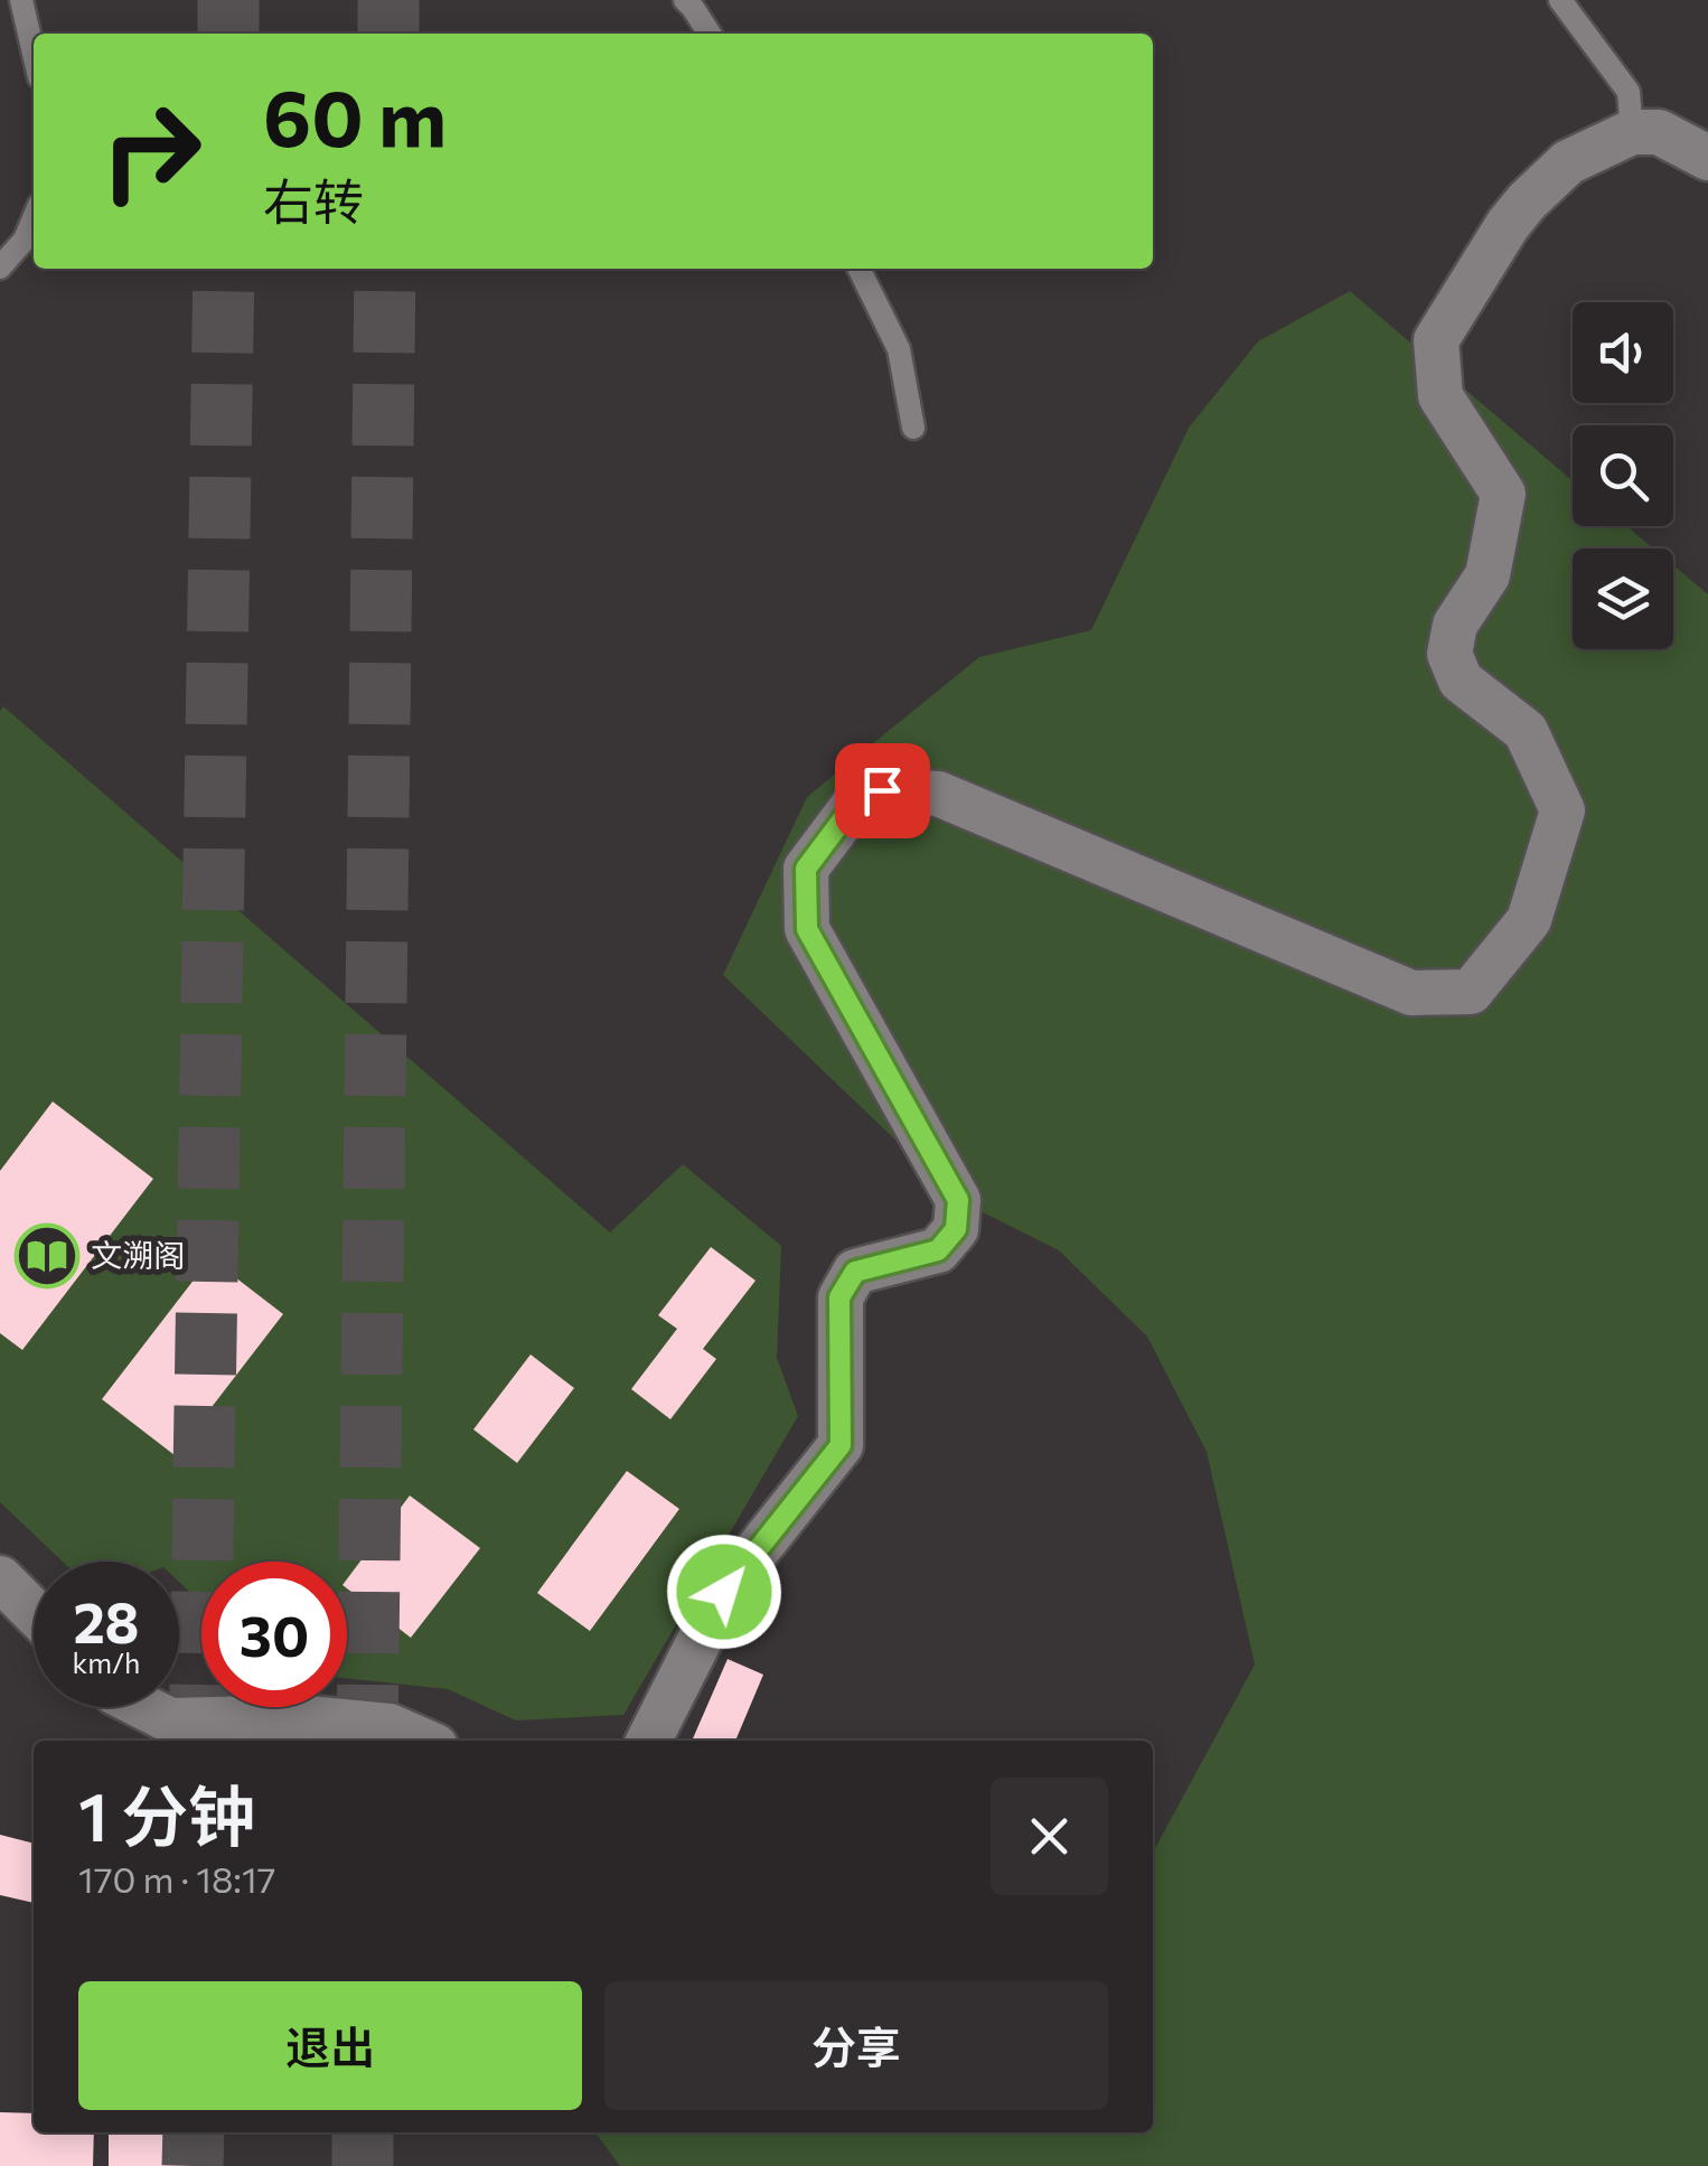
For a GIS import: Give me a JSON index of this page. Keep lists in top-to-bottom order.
{
  "places": {
    "library": ["文溯阁"]
  },
  "page": {
    "turn": ["60 m", "右转"],
    "speed": "28 km/h",
    "limit": "30",
    "heading": ["1 分钟", "170 m · 18:17"],
    "buttons": ["退出", "分享"]
  }
}
